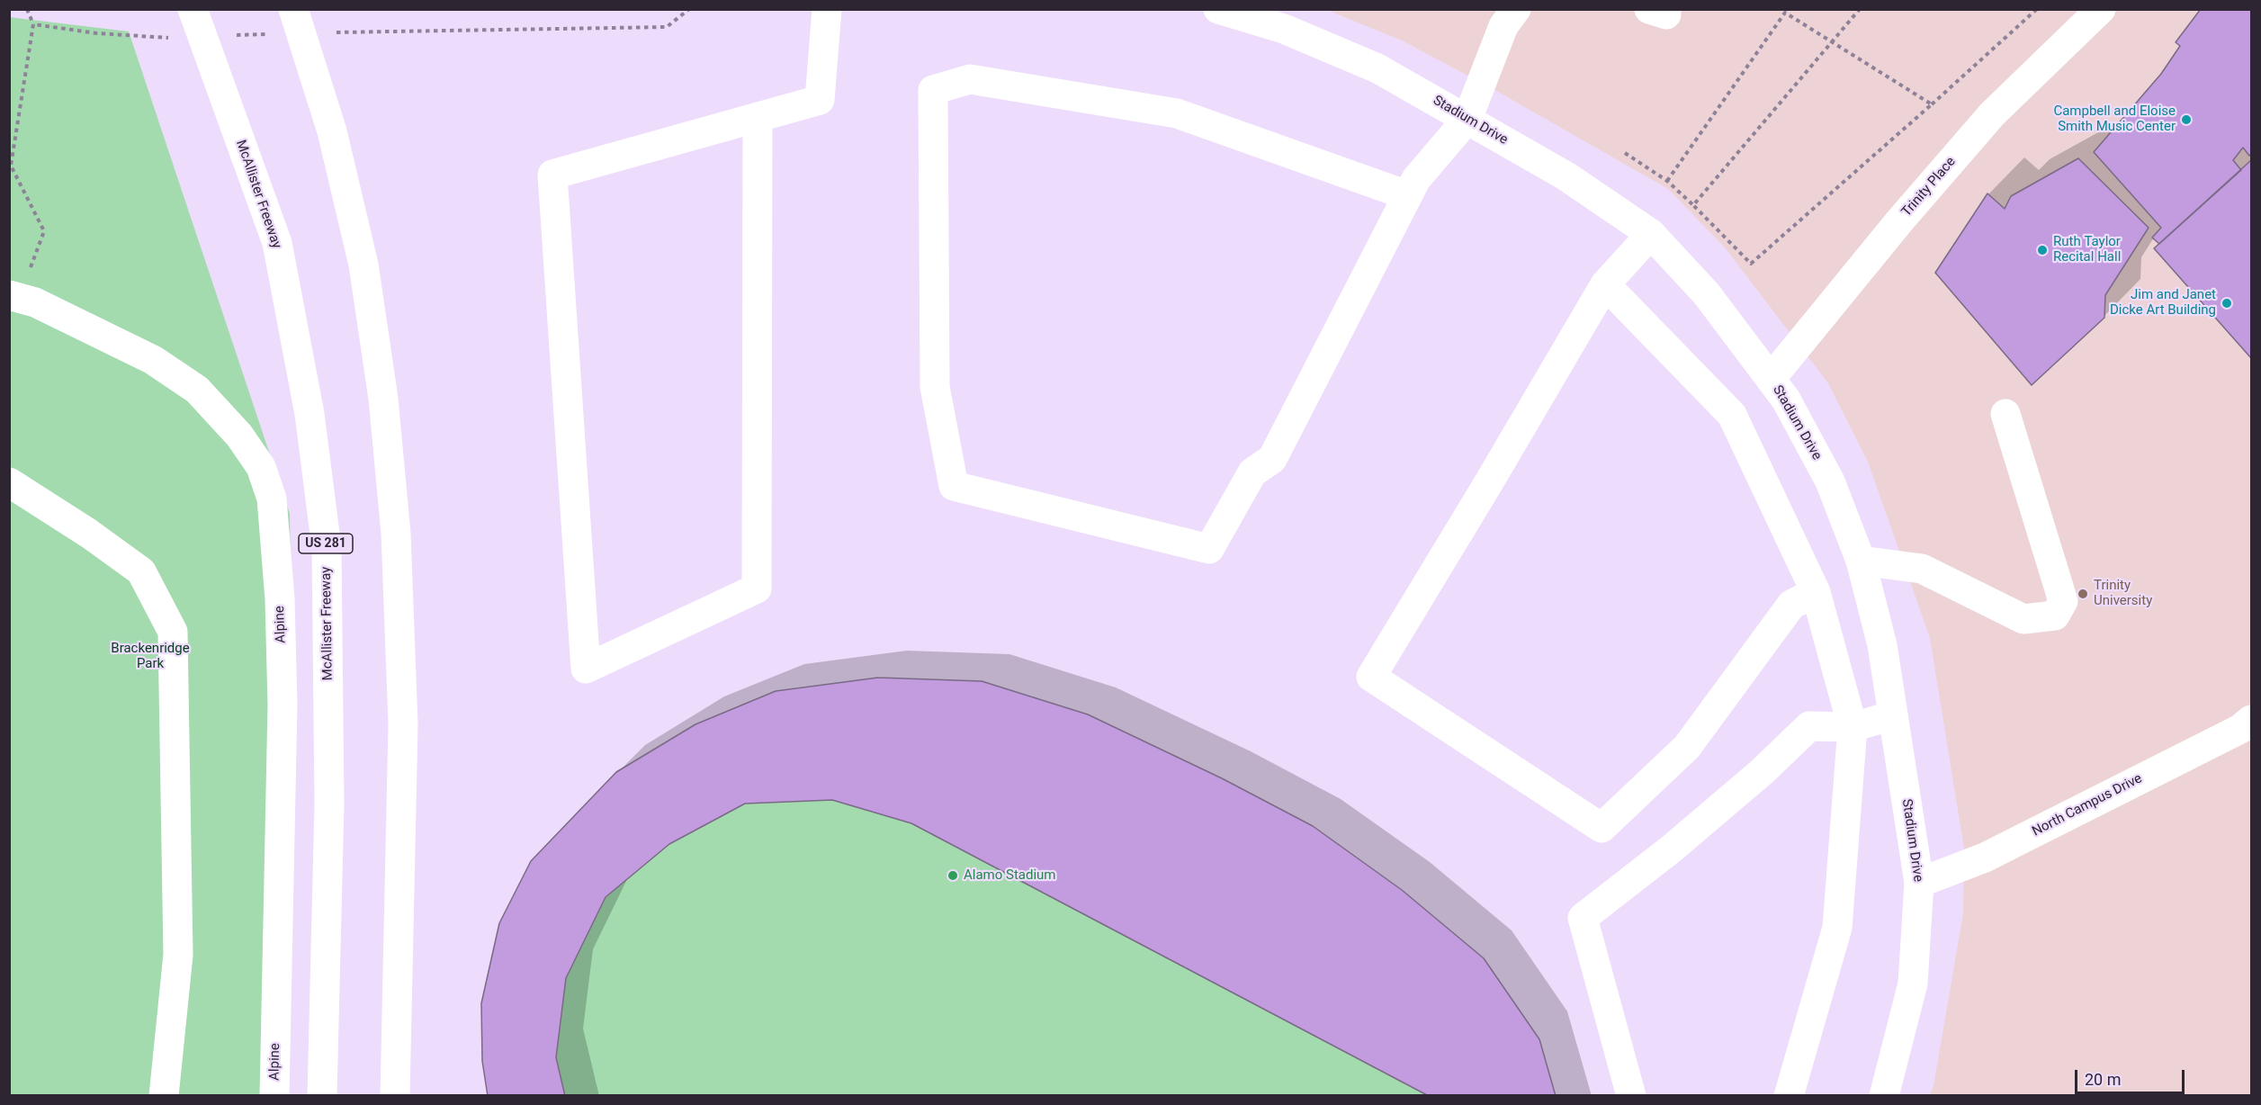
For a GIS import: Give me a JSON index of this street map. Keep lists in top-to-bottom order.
{
  "streets": {
    "main road": [
      "Stadium Drive",
      "Trinity Place",
      "McAllister Freeway",
      "US 281",
      "Alpine",
      "North Campus Drive"
    ]
  },
  "crossings": [
    ["Stadium Drive", "Trinity Place"],
    ["Stadium Drive", "North Campus Drive"]
  ],
  "parks": ["Brackenridge Park"],
  "places": [
    "Campbell and Eloise Smith Music Center",
    "Ruth Taylor Recital Hall",
    "Jim and Janet Dicke Art Building",
    "Trinity University",
    "Alamo Stadium"
  ],
  "scale_bar": "20 m"
}
